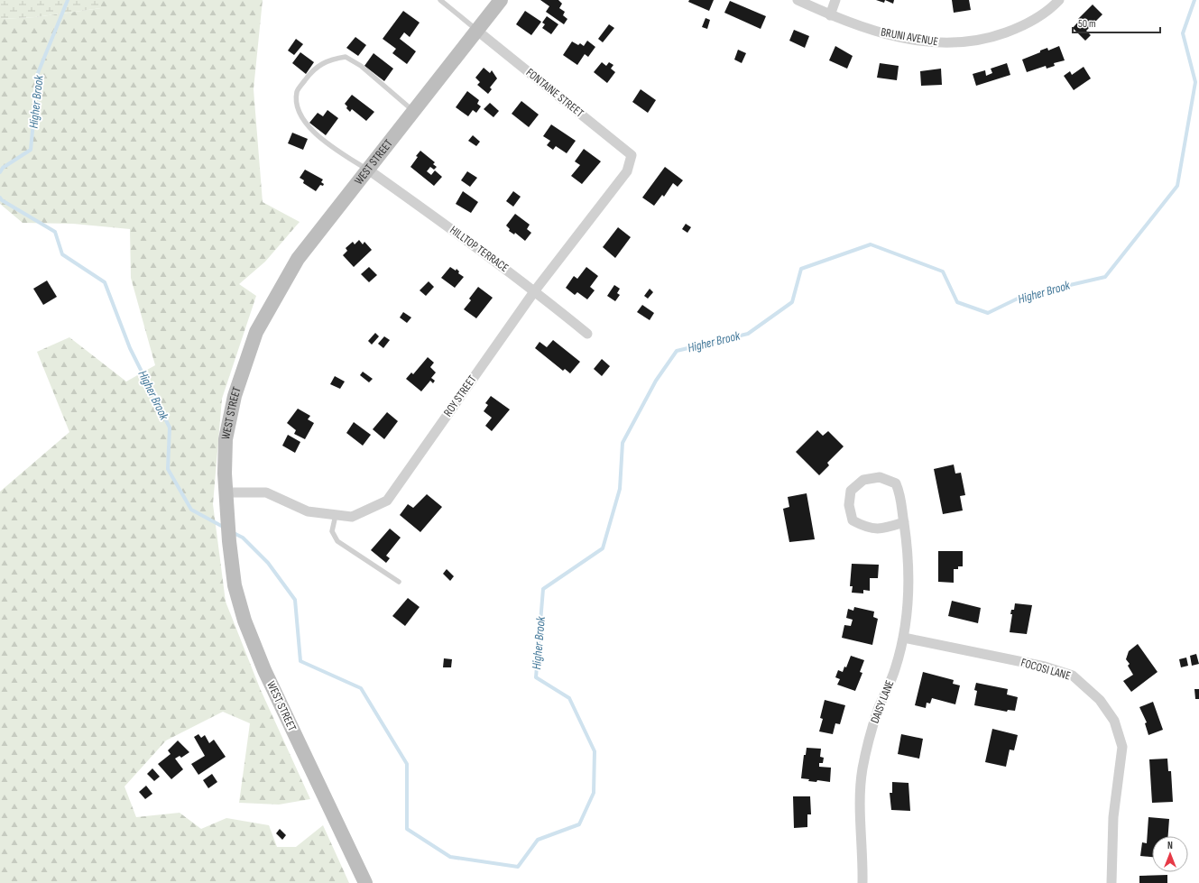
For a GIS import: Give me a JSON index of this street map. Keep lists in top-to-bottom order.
{
  "streets": {
    "main road": ["WEST STREET"],
    "street": [
      "BRUNI AVENUE",
      "FONTAINE STREET",
      "HILLTOP TERRACE",
      "ROY STREET",
      "FOCOSI LANE",
      "DAISY LANE"
    ]
  },
  "crossings": [
    ["FONTAINE STREET", "WEST STREET"],
    ["FONTAINE STREET", "ROY STREET"],
    ["WEST STREET", "HILLTOP TERRACE"],
    ["WEST STREET", "ROY STREET"],
    ["HILLTOP TERRACE", "ROY STREET"],
    ["FOCOSI LANE", "DAISY LANE"]
  ],
  "water": ["Higher Brook"],
  "scale_bar": "50 m",
  "north": "top"
}
